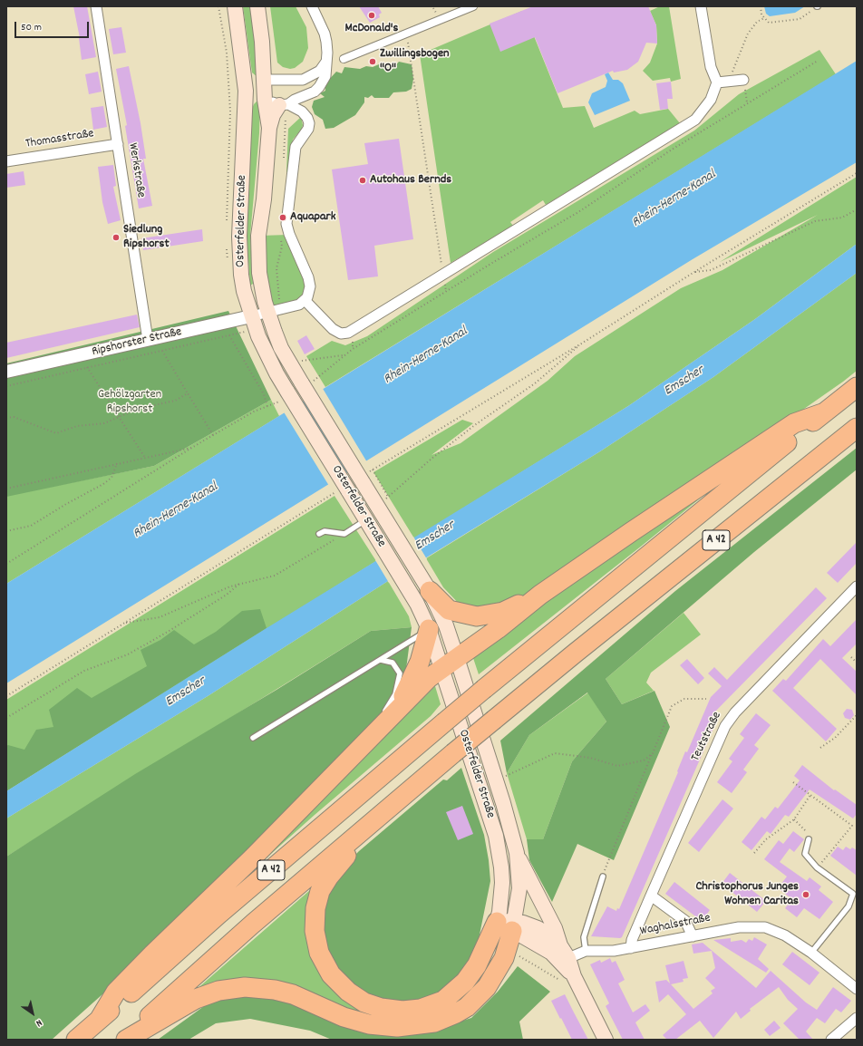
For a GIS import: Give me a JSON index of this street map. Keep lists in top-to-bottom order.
{
  "streets": {
    "highway": ["A 42"],
    "main road": ["Osterfelder Straße"],
    "street": [
      "Thomasstraße",
      "Werkstraße",
      "Ripshorster Straße",
      "Teutstraße",
      "Waghalsstraße"
    ]
  },
  "crossings": [
    ["Thomasstraße", "Werkstraße"],
    ["Werkstraße", "Ripshorster Straße"],
    ["Osterfelder Straße", "Ripshorster Straße"],
    ["Osterfelder Straße", "Waghalsstraße"],
    ["Teutstraße", "Waghalsstraße"]
  ],
  "water": ["Rhein-Herne-Kanal", "Emscher"],
  "parks": ["Gehölzgarten Ripshorst"],
  "places": [
    "McDonald's",
    "Zwillingsbogen \"O\"",
    "Autohaus Bernds",
    "Aquapark",
    "Siedlung Ripshorst",
    "Christophorus Junges Wohnen Caritas"
  ],
  "scale_bar": "50 m",
  "north": "bottom right"
}
